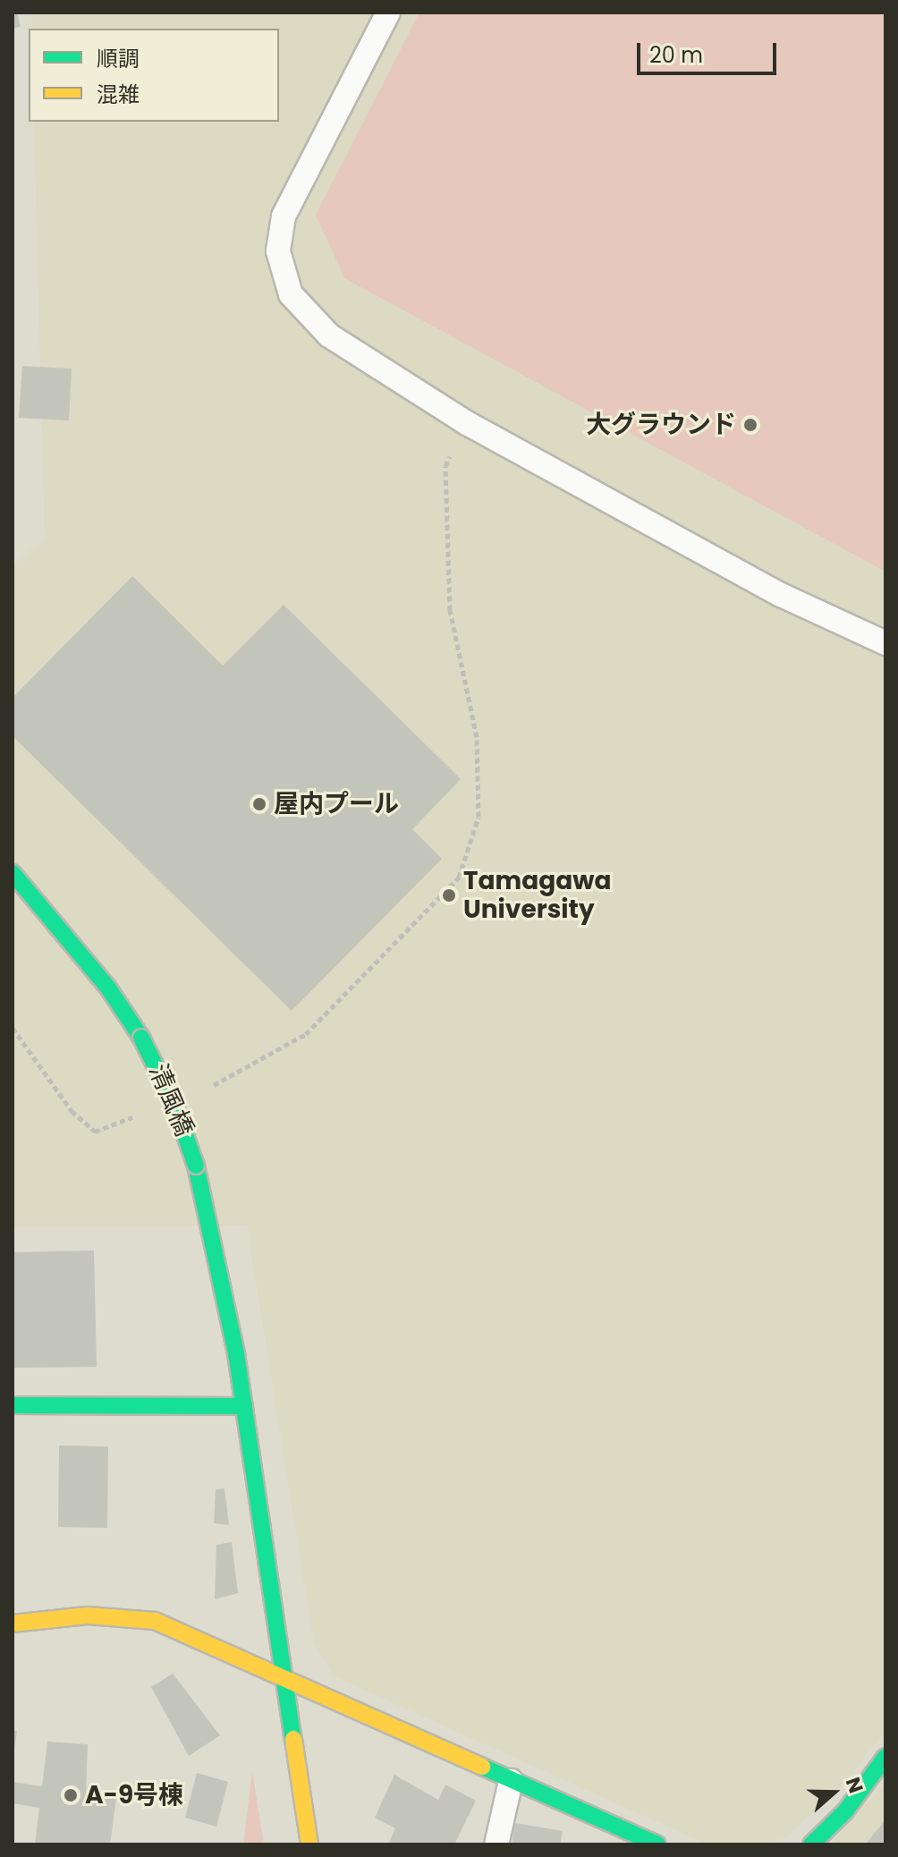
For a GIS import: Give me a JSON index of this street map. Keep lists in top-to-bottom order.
{
  "streets": {
    "street": ["清風橋"]
  },
  "places": [
    "大グラウンド",
    "屋内プール",
    "Tamagawa University",
    "A-9号棟"
  ],
  "legend": ["順調", "混雑"],
  "scale_bar": "20 m",
  "north": "right"
}
